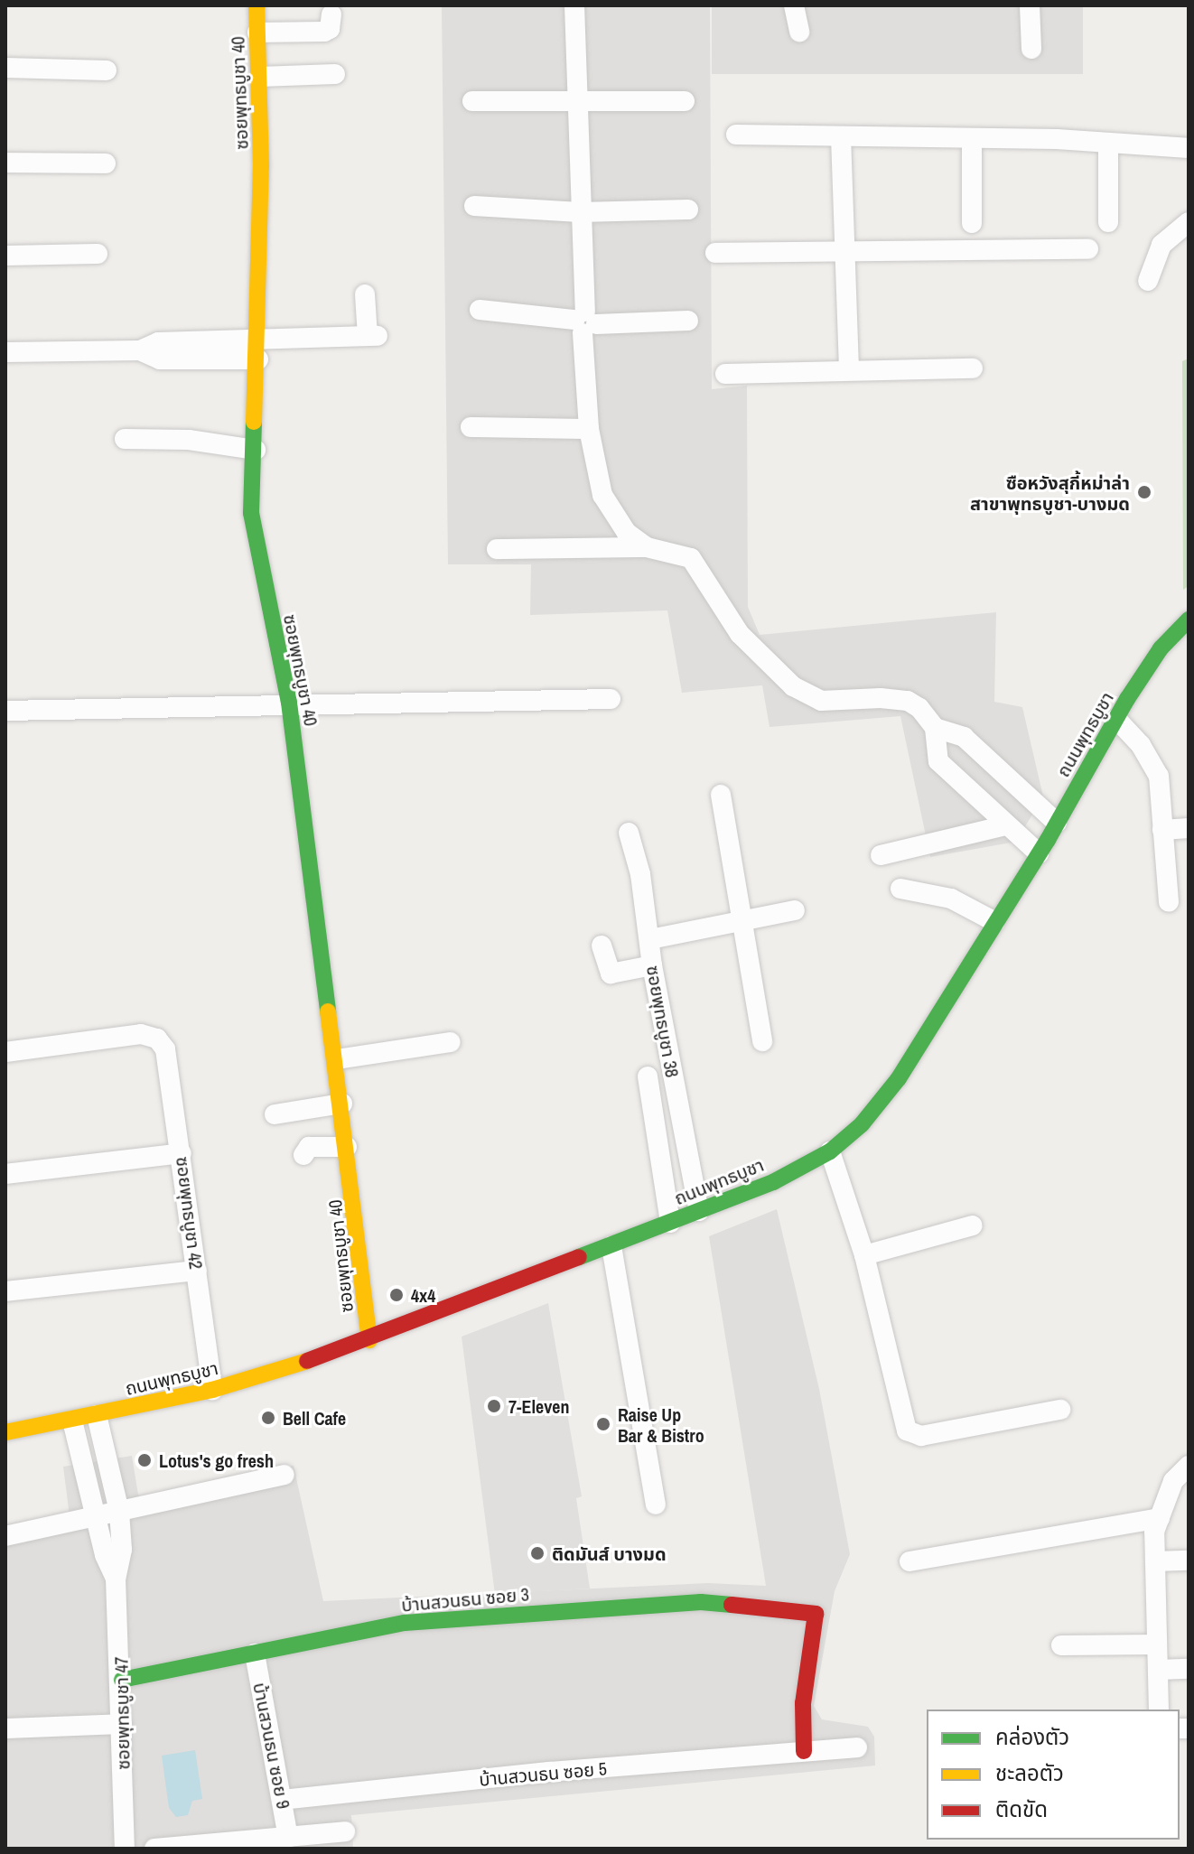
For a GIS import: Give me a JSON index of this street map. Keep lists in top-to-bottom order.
{
  "streets": {
    "street": [
      "ซอยพุทธบูชา 40",
      "ถนนพุทธบูชา",
      "ซอยพุทธบูชา 38",
      "ซอยพุทธบูชา 42",
      "บ้านสวนธน ซอย 3",
      "ซอยพุทธบูชา 47",
      "บ้านสวนธน ซอย 9",
      "บ้านสวนธน ซอย 5"
    ]
  },
  "crossings": [
    ["ซอยพุทธบูชา 40", "ถนนพุทธบูชา"],
    ["ถนนพุทธบูชา", "ซอยพุทธบูชา 38"],
    ["ถนนพุทธบูชา", "ซอยพุทธบูชา 42"],
    ["ถนนพุทธบูชา", "ซอยพุทธบูชา 47"],
    ["บ้านสวนธน ซอย 3", "ซอยพุทธบูชา 47"],
    ["บ้านสวนธน ซอย 3", "บ้านสวนธน ซอย 9"],
    ["บ้านสวนธน ซอย 3", "บ้านสวนธน ซอย 5"],
    ["บ้านสวนธน ซอย 9", "บ้านสวนธน ซอย 5"]
  ],
  "places": [
    "ซือหวังสุกี้หม่าล่า สาขาพุทธบูชา-บางมด",
    "4x4",
    "7-Eleven",
    "Bell Cafe",
    "Raise Up Bar & Bistro",
    "Lotus's go fresh",
    "ติดมันส์ บางมด"
  ],
  "legend": ["คล่องตัว", "ชะลอตัว", "ติดขัด"]
}
